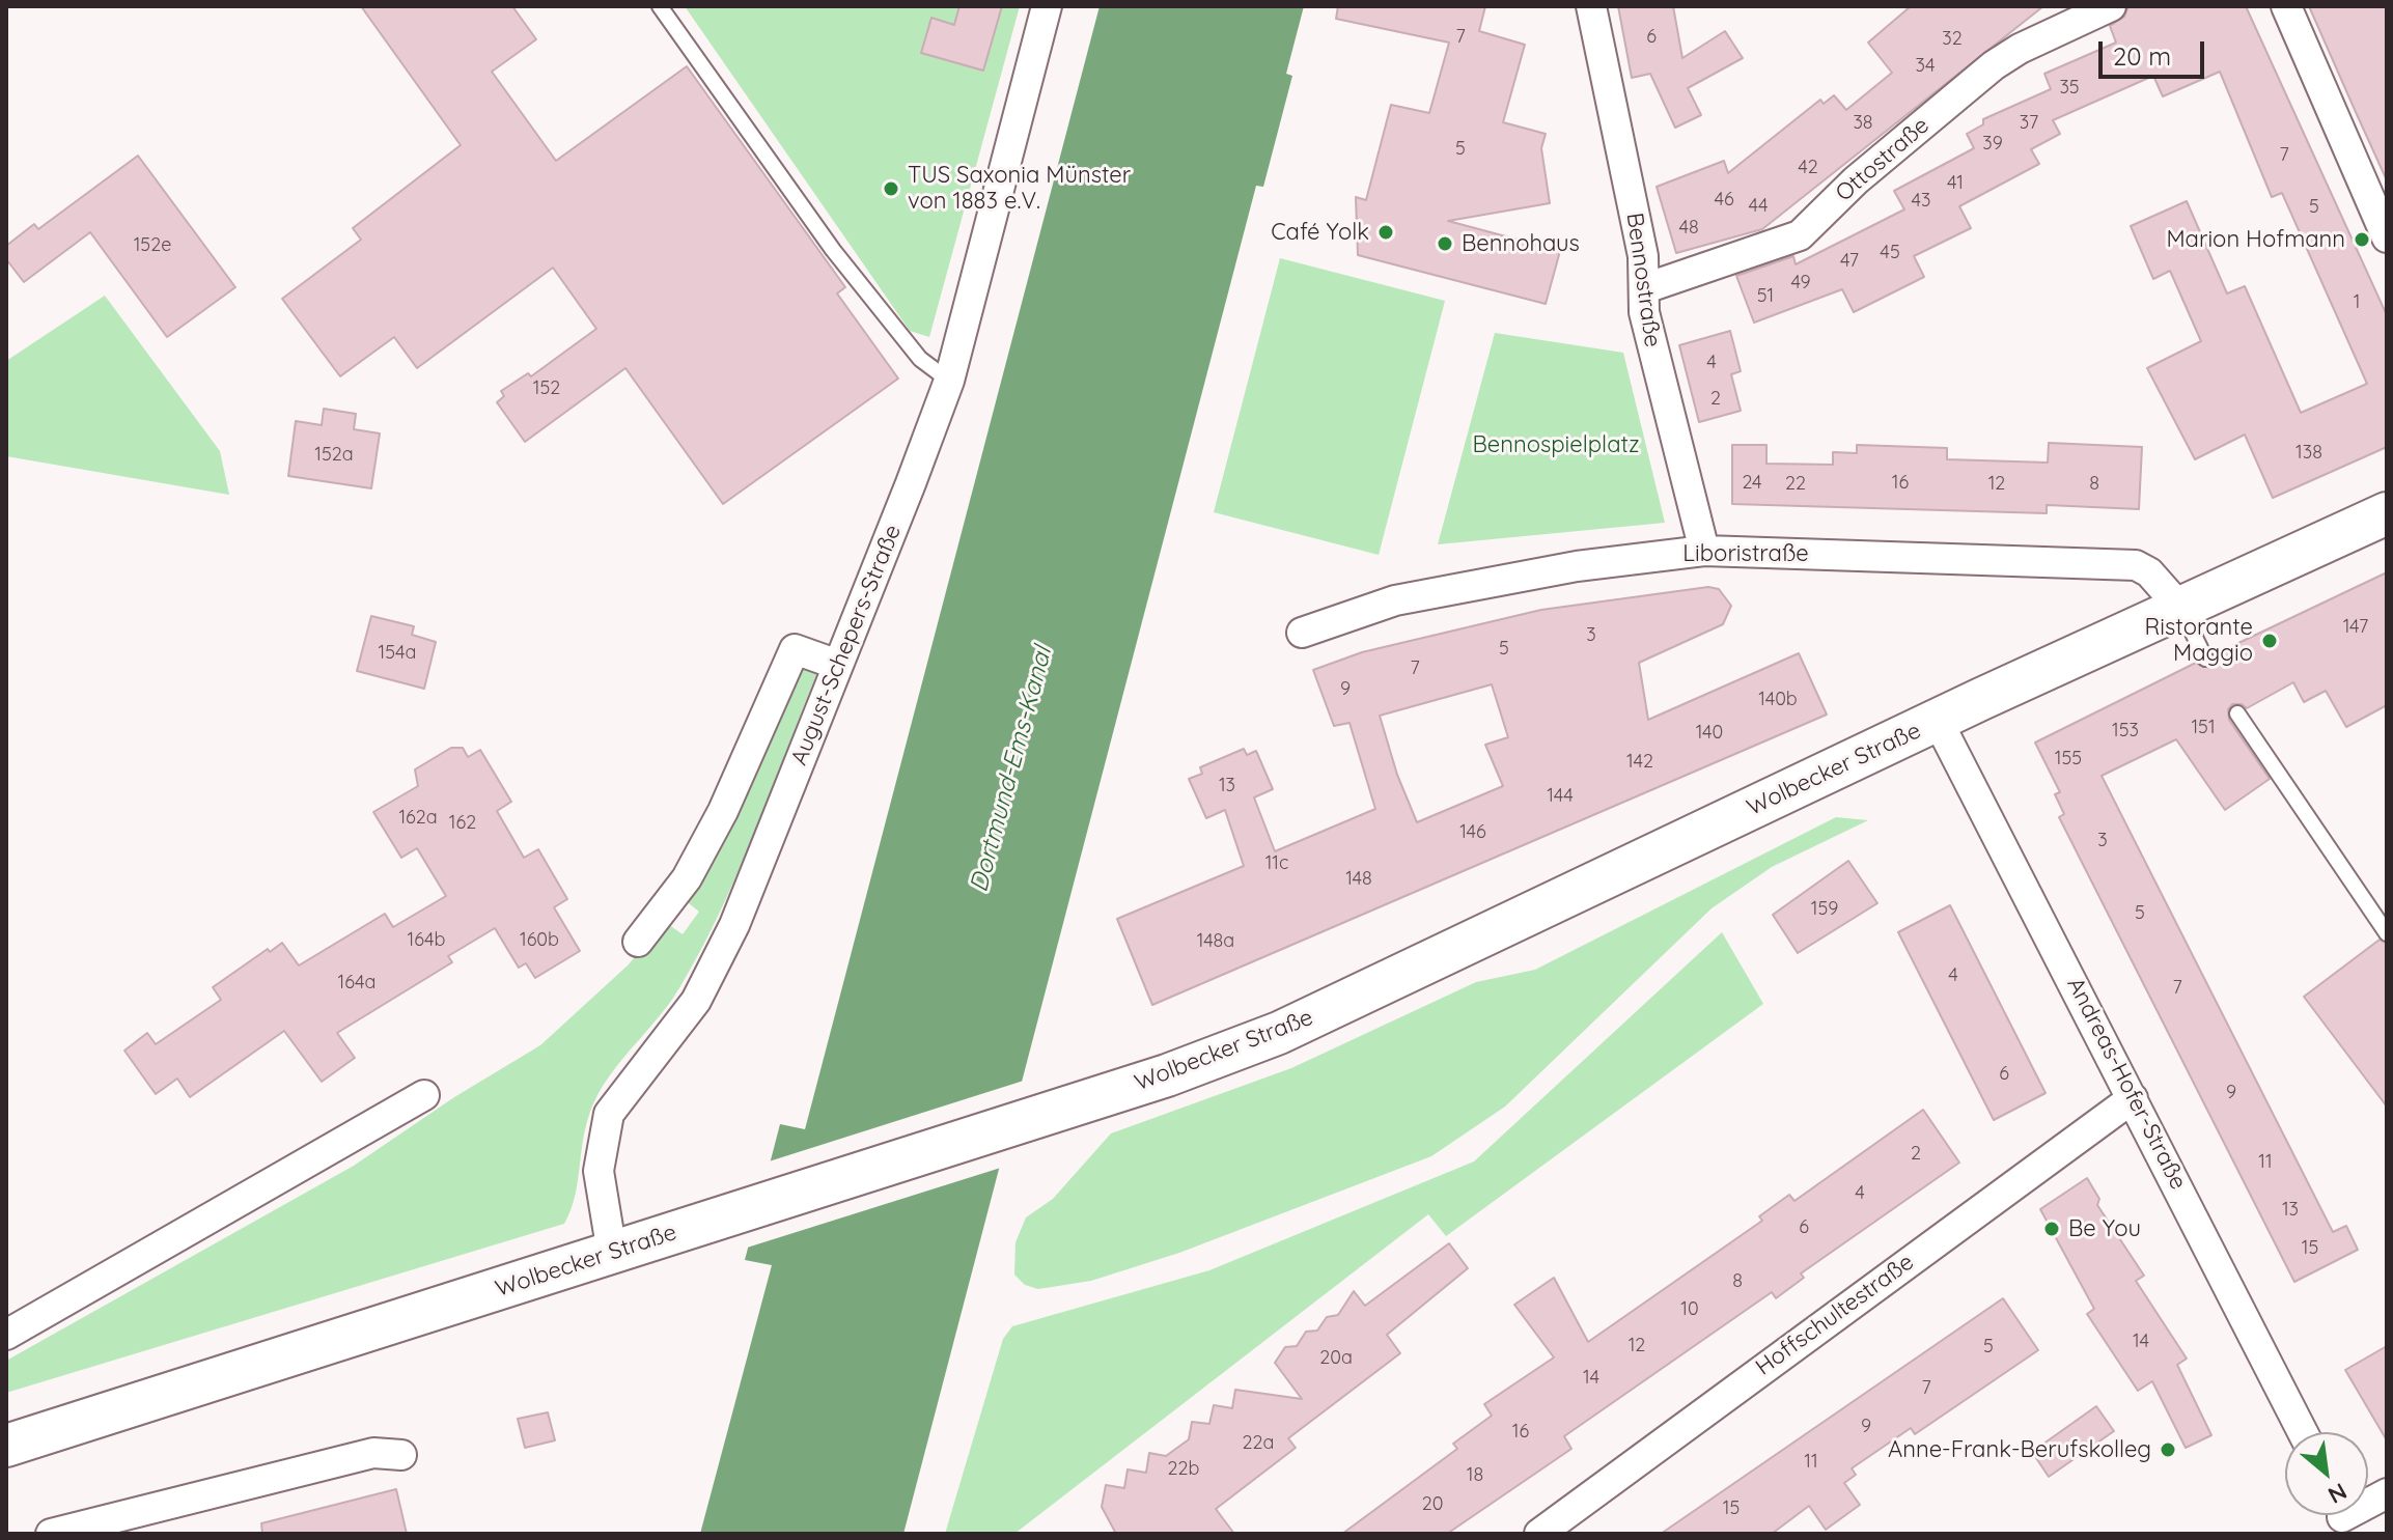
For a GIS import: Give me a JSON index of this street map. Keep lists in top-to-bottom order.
{
  "streets": {
    "main road": ["Wolbecker Straße"],
    "street": [
      "Ottostraße",
      "Bennostraße",
      "Liboristraße",
      "August-Schepers-Straße",
      "Andreas-Hofer-Straße",
      "Hoffschultestraße"
    ]
  },
  "crossings": [
    ["Ottostraße", "Bennostraße"],
    ["Bennostraße", "Liboristraße"],
    ["Liboristraße", "Wolbecker Straße"],
    ["August-Schepers-Straße", "Wolbecker Straße"],
    ["Wolbecker Straße", "Andreas-Hofer-Straße"],
    ["Andreas-Hofer-Straße", "Hoffschultestraße"]
  ],
  "water": ["Dortmund-Ems-Kanal"],
  "parks": ["Bennospielplatz"],
  "places": [
    "TUS Saxonia Münster von 1883 e.V.",
    "Café Yolk",
    "Marion Hofmann",
    "Bennohaus",
    "Ristorante Maggio",
    "Be You",
    "Anne-Frank-Berufskolleg"
  ],
  "house_numbers": [
    "7",
    "6",
    "32",
    "34",
    "35",
    "38",
    "37",
    "39",
    "5",
    "7",
    "42",
    "41",
    "46",
    "43",
    "44",
    "5",
    "48",
    "152e",
    "45",
    "47",
    "49",
    "51",
    "1",
    "4",
    "152",
    "2",
    "138",
    "152a",
    "24",
    "16",
    "22",
    "12",
    "8",
    "147",
    "3",
    "5",
    "154a",
    "7",
    "9",
    "140b",
    "151",
    "153",
    "140",
    "155",
    "142",
    "13",
    "144",
    "162a",
    "162",
    "146",
    "3",
    "11c",
    "148",
    "159",
    "5",
    "164b",
    "160b",
    "148a",
    "4",
    "164a",
    "7",
    "6",
    "9",
    "2",
    "11",
    "4",
    "13",
    "6",
    "15",
    "8",
    "10",
    "14",
    "12",
    "5",
    "20a",
    "14",
    "7",
    "9",
    "16",
    "22a",
    "11",
    "22b",
    "18",
    "20",
    "15"
  ],
  "scale_bar": "20 m",
  "north": "bottom right"
}
